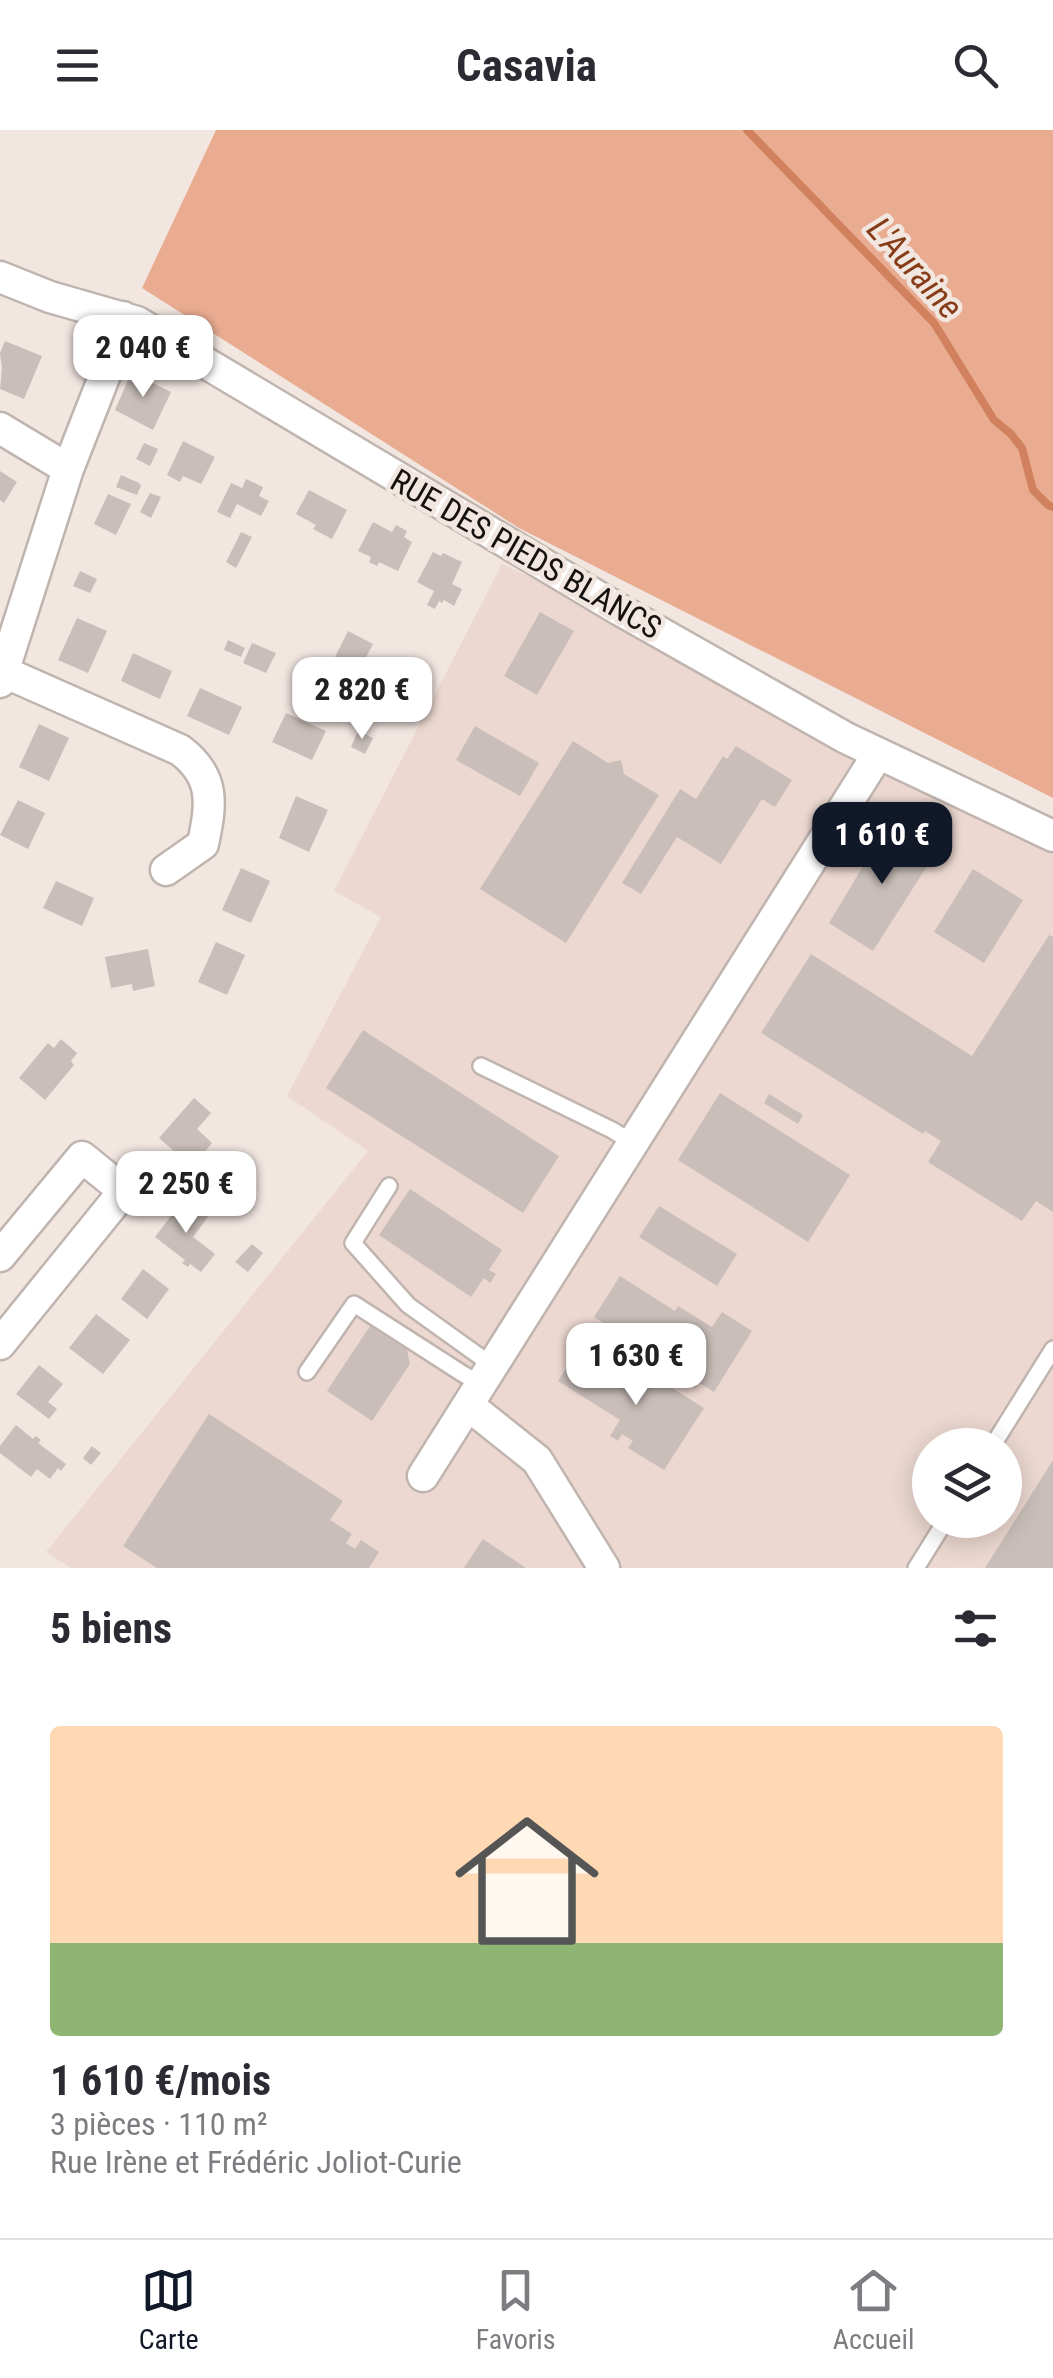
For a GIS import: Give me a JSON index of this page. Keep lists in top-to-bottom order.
{
  "streets": {
    "street": ["RUE DES PIEDS BLANCS"]
  },
  "water": ["L'Auraine"],
  "page": {
    "header": "Casavia",
    "price": [
      "2 040 €",
      "2 820 €",
      "1 610 €",
      "2 250 €",
      "1 630 €"
    ],
    "heading": "5 biens",
    "list": [
      {
        "name": "1 610 €/mois",
        "note": "3 pièces · 110 m² · Rue Irène et Frédéric Joliot-Curie"
      }
    ],
    "tabs": ["Carte", "Favoris", "Accueil"]
  }
}
